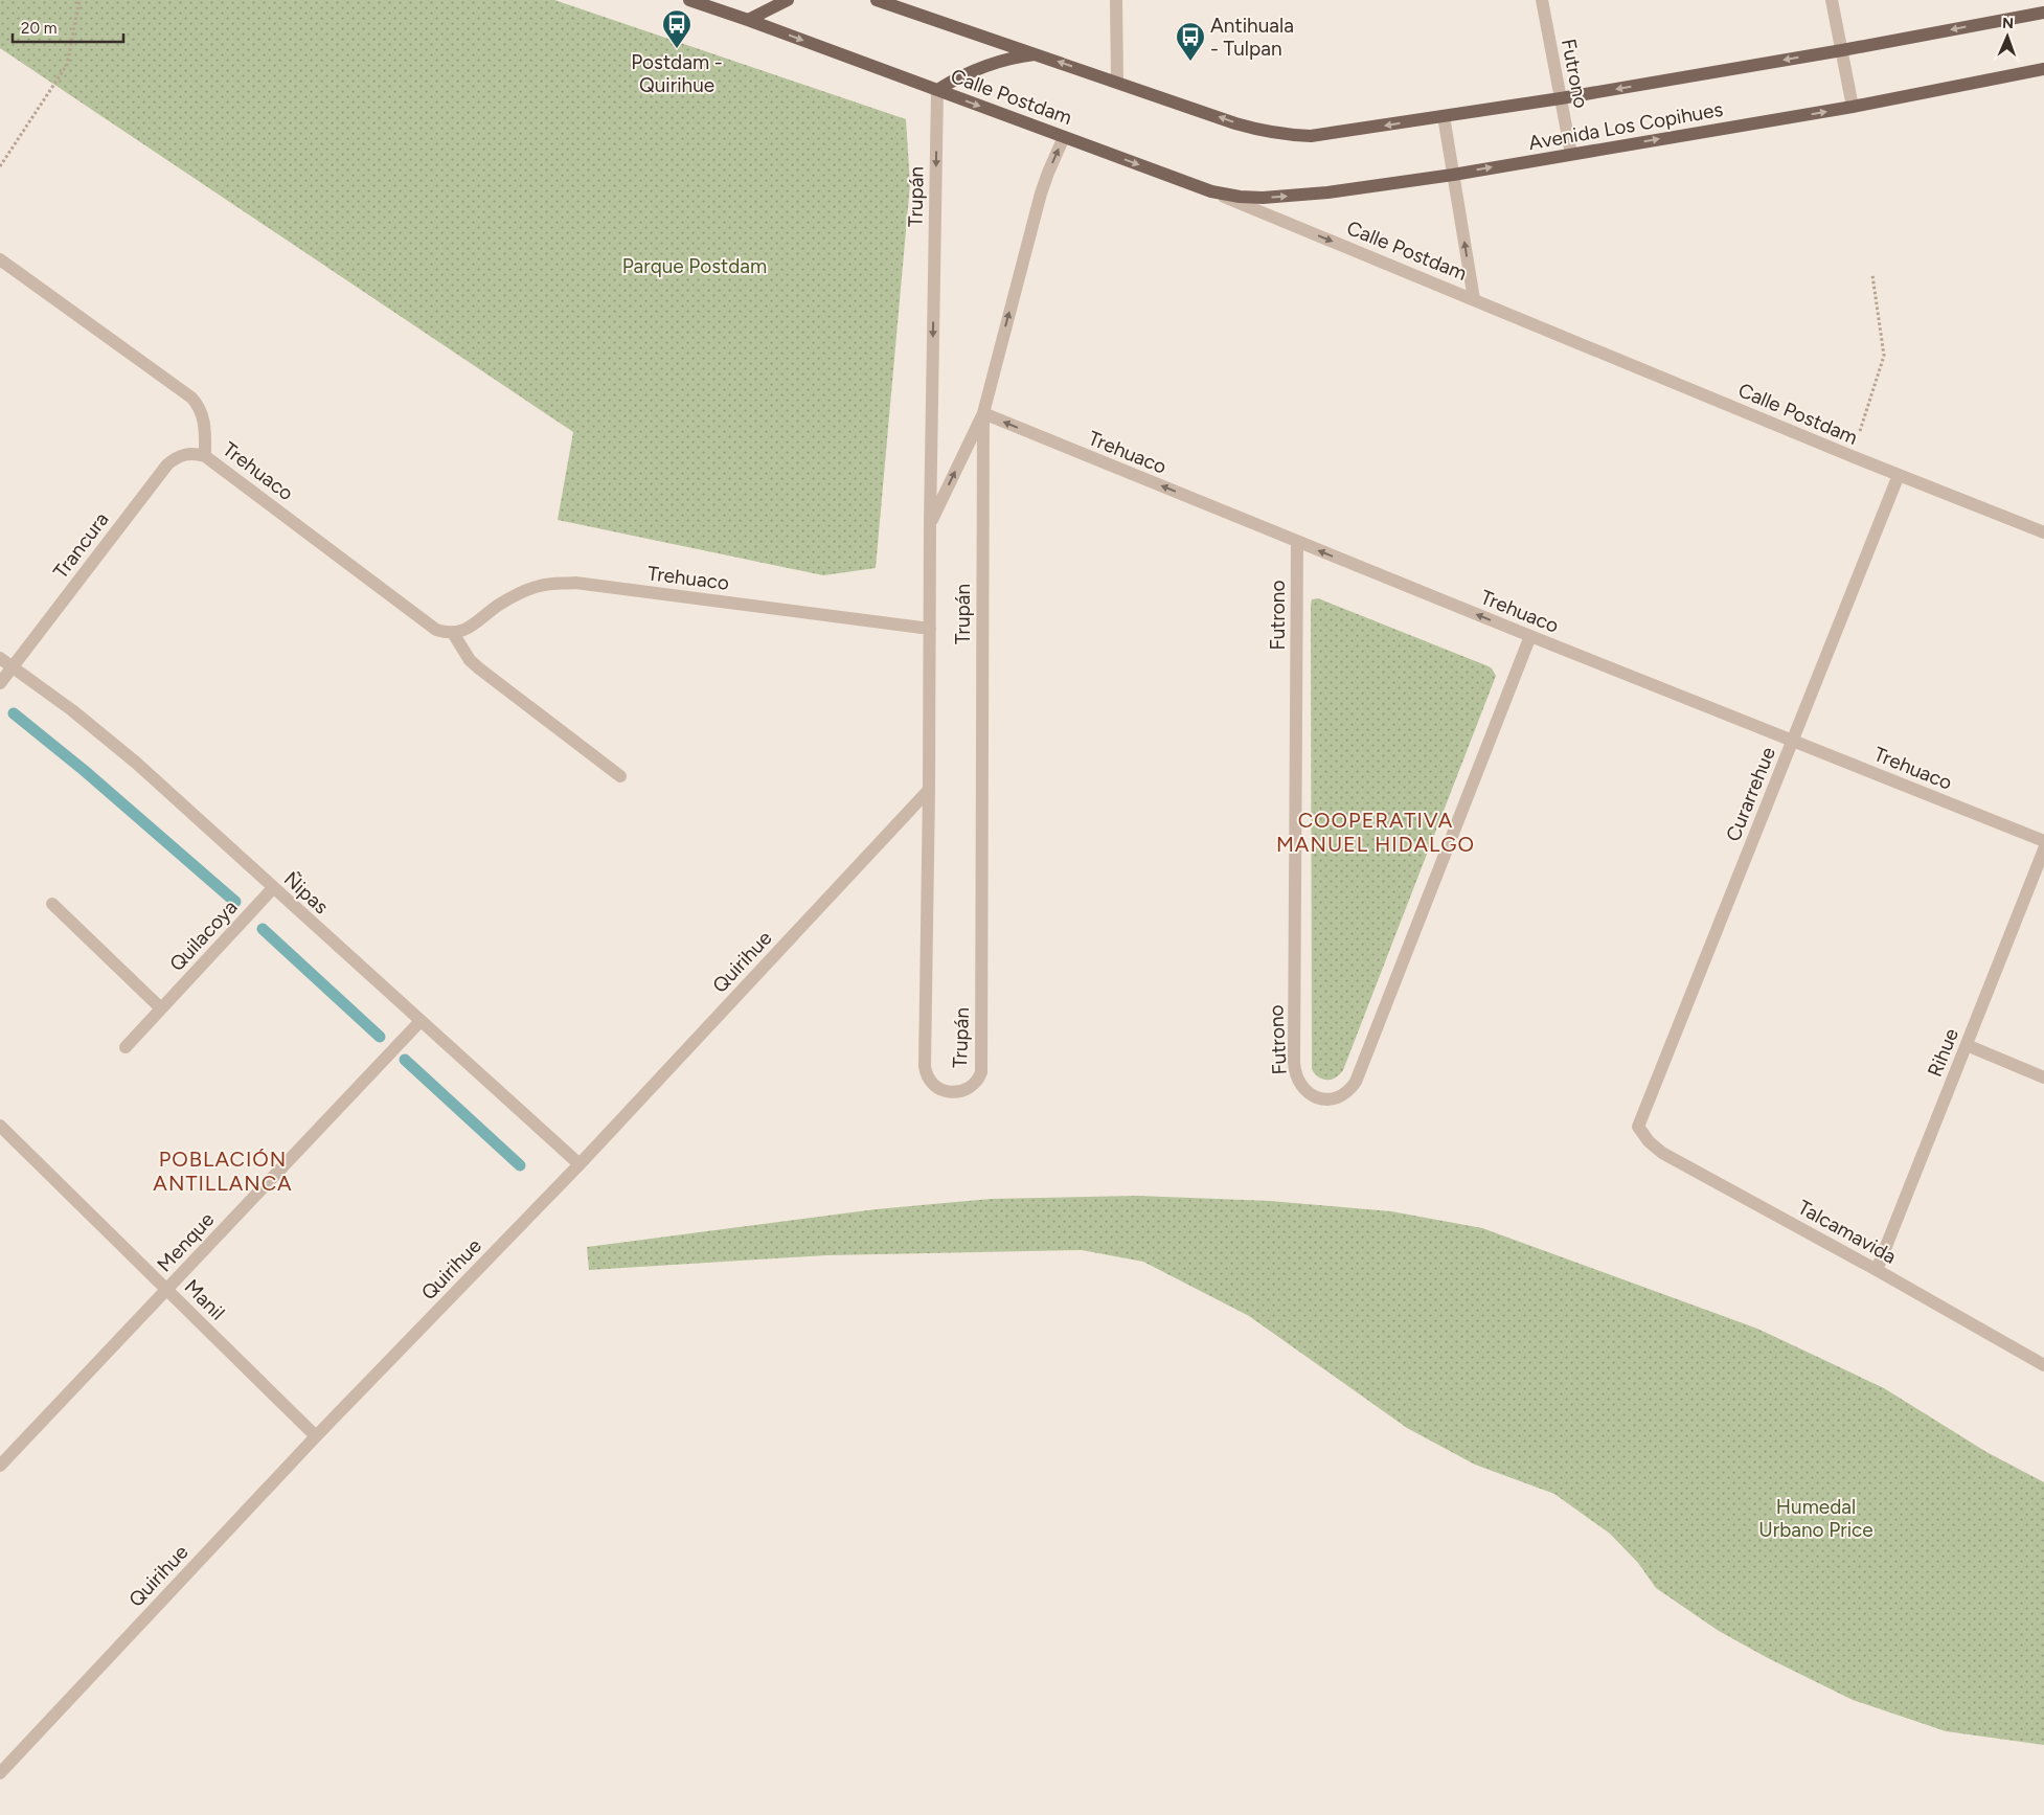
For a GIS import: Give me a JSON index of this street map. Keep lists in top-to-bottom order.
{
  "streets": {
    "main road": ["Calle Postdam", "Avenida Los Copihues"],
    "street": [
      "Futrono",
      "Trupán",
      "Trehuaco",
      "Trancura",
      "Curarrehue",
      "Ñipas",
      "Quilacoya",
      "Quirihue",
      "Rihue",
      "Talcamavida",
      "Menque",
      "Manil"
    ]
  },
  "crossings": [
    ["Futrono", "Avenida Los Copihues"],
    ["Futrono", "Trehuaco"],
    ["Calle Postdam", "Avenida Los Copihues"],
    ["Calle Postdam", "Trupán"],
    ["Calle Postdam", "Curarrehue"],
    ["Trupán", "Trehuaco"],
    ["Trupán", "Quirihue"],
    ["Trehuaco", "Trancura"],
    ["Trehuaco", "Curarrehue"],
    ["Trancura", "Ñipas"],
    ["Curarrehue", "Talcamavida"],
    ["Ñipas", "Quilacoya"],
    ["Ñipas", "Quirihue"],
    ["Ñipas", "Menque"],
    ["Quirihue", "Manil"],
    ["Rihue", "Talcamavida"],
    ["Menque", "Manil"]
  ],
  "districts": ["COOPERATIVA MANUEL HIDALGO", "POBLACIÓN ANTILLANCA"],
  "parks": ["Parque Postdam", "Humedal Urbano Price"],
  "places": {
    "bus stop": ["Postdam - Quirihue", "Antihuala - Tulpan"]
  },
  "scale_bar": "20 m",
  "north": "top"
}
